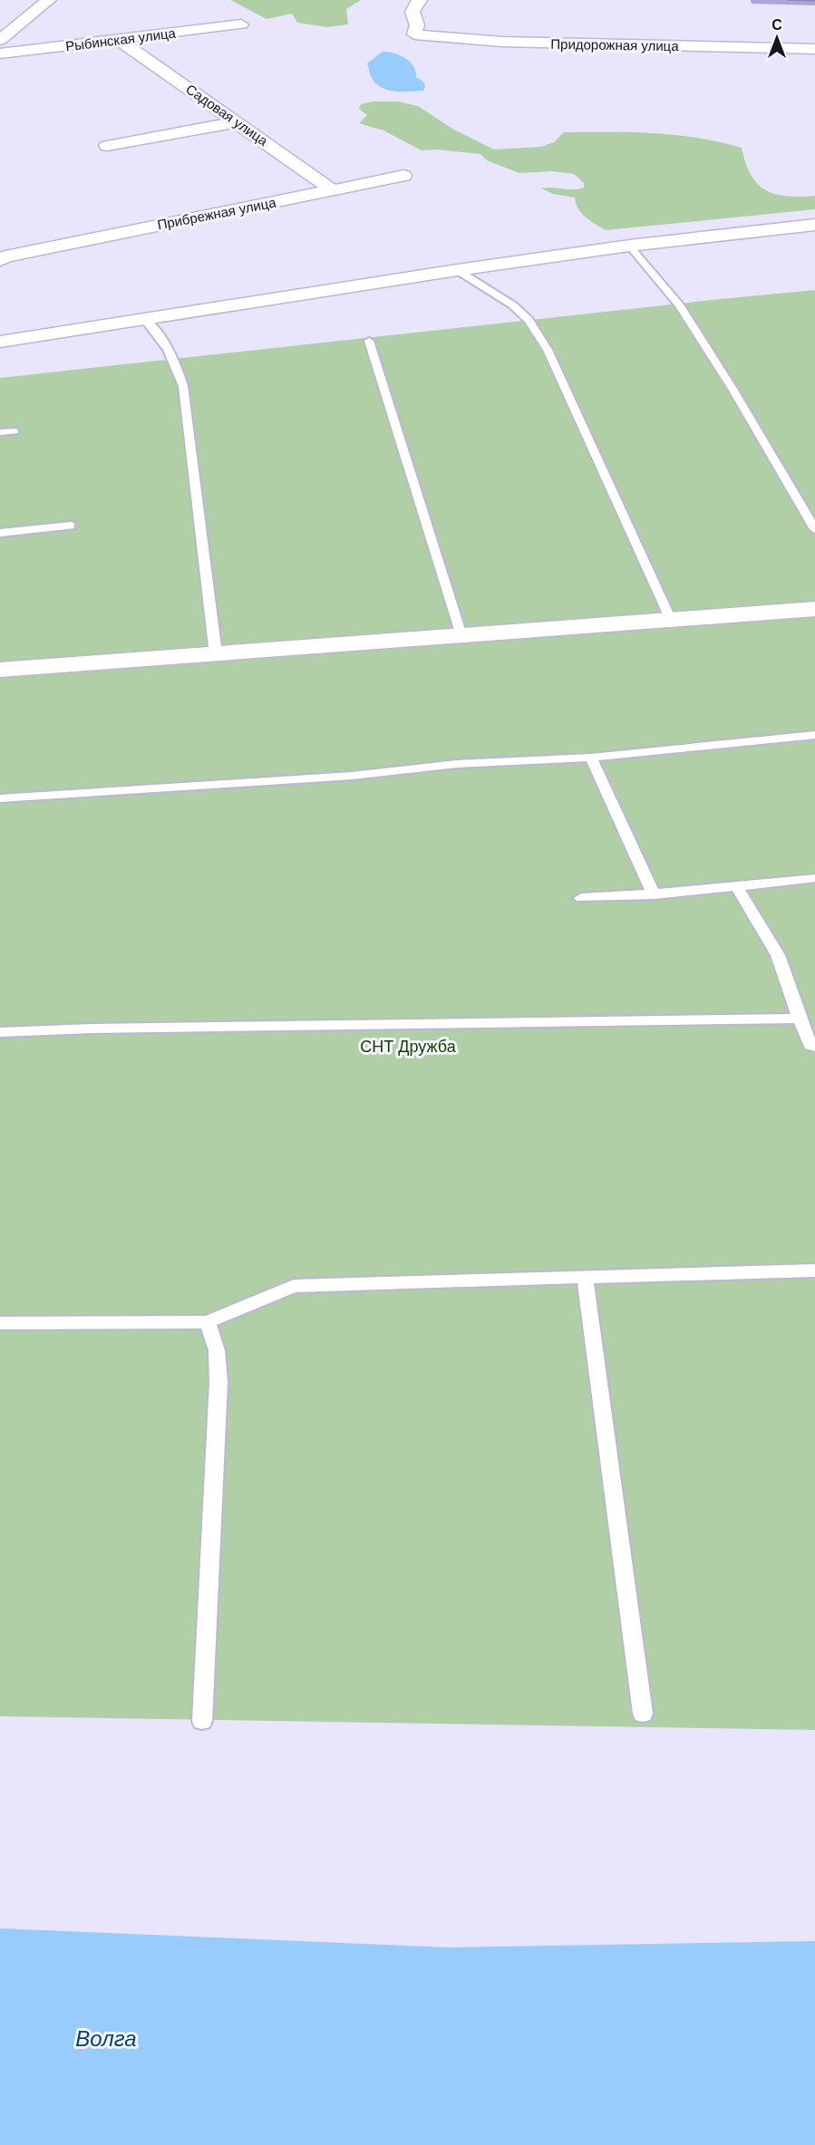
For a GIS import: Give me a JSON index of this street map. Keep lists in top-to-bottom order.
{
  "streets": {
    "street": [
      "Рыбинская улица",
      "Придорожная улица",
      "Садовая улица",
      "Прибрежная улица"
    ]
  },
  "crossings": [
    ["Рыбинская улица", "Садовая улица"],
    ["Садовая улица", "Прибрежная улица"]
  ],
  "water": ["Волга"],
  "parks": ["СНТ Дружба"],
  "north": "top"
}
